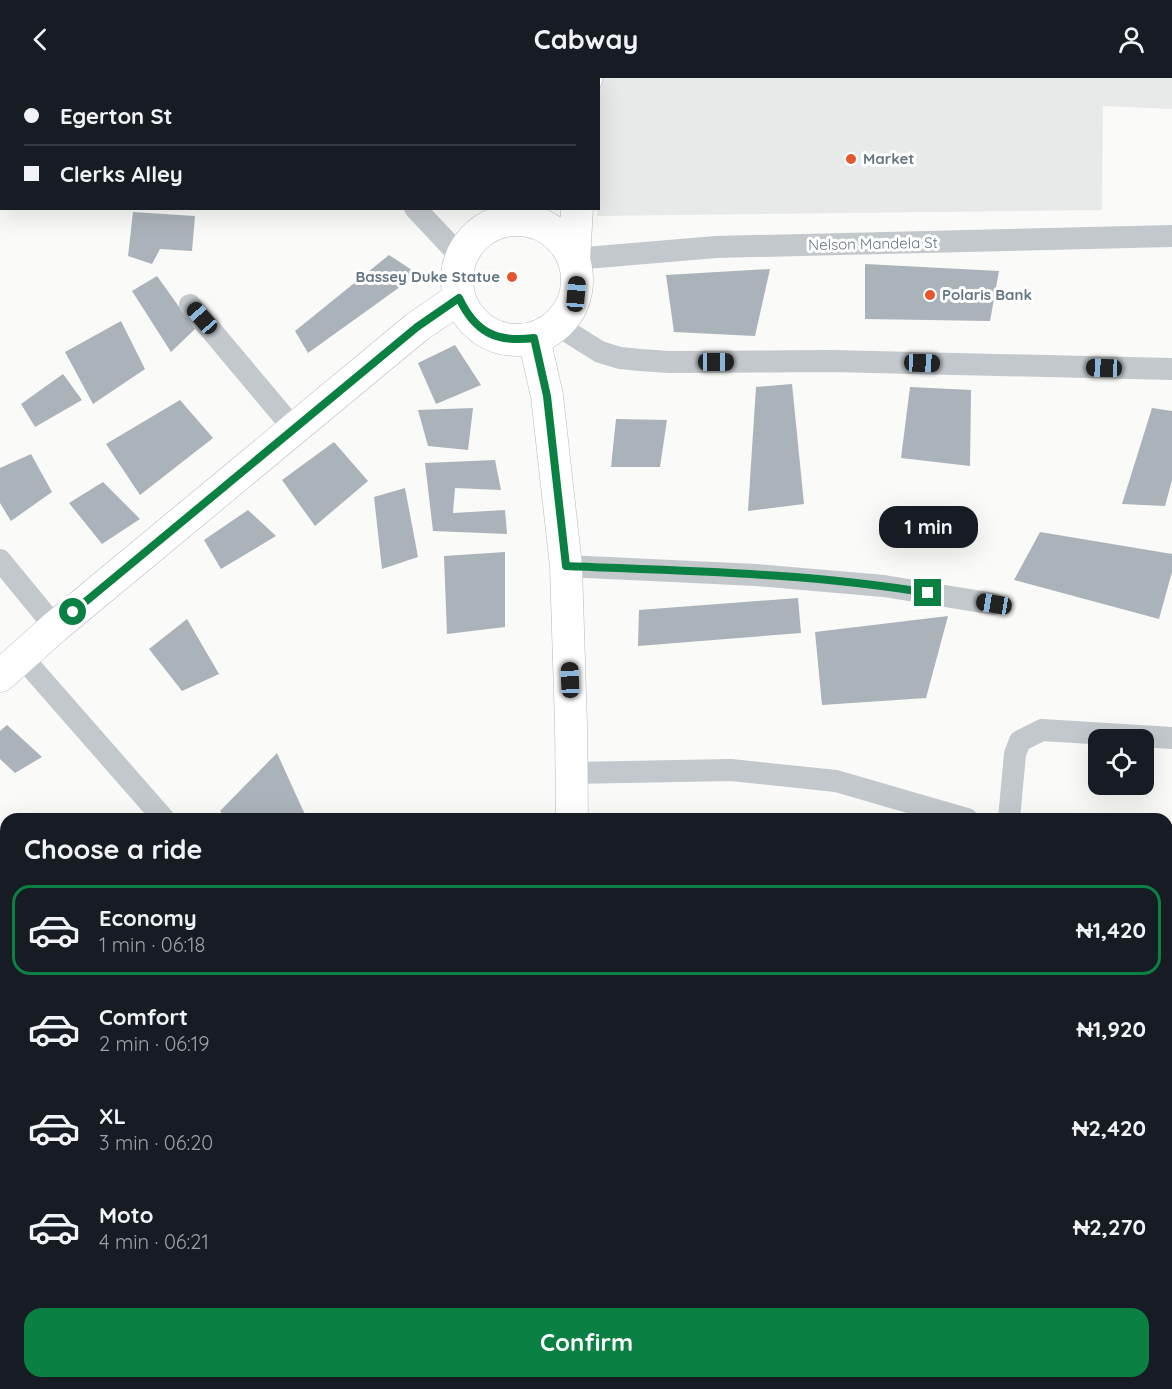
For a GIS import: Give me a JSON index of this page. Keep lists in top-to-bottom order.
{
  "streets": {
    "street": ["Nelson Mandela St"]
  },
  "places": ["Market", "Bassey Duke Statue", "Polaris Bank"],
  "page": {
    "header": "Cabway",
    "banner": ["Egerton St", "Clerks Alley"],
    "bubble": "1 min",
    "heading": "Choose a ride",
    "list": [
      {
        "name": "Economy",
        "note": "1 min · 06:18",
        "value": "₦1,420"
      },
      {
        "name": "Comfort",
        "note": "2 min · 06:19",
        "value": "₦1,920"
      },
      {
        "name": "XL",
        "note": "3 min · 06:20",
        "value": "₦2,420"
      },
      {
        "name": "Moto",
        "note": "4 min · 06:21",
        "value": "₦2,270"
      }
    ],
    "buttons": "Confirm"
  }
}
